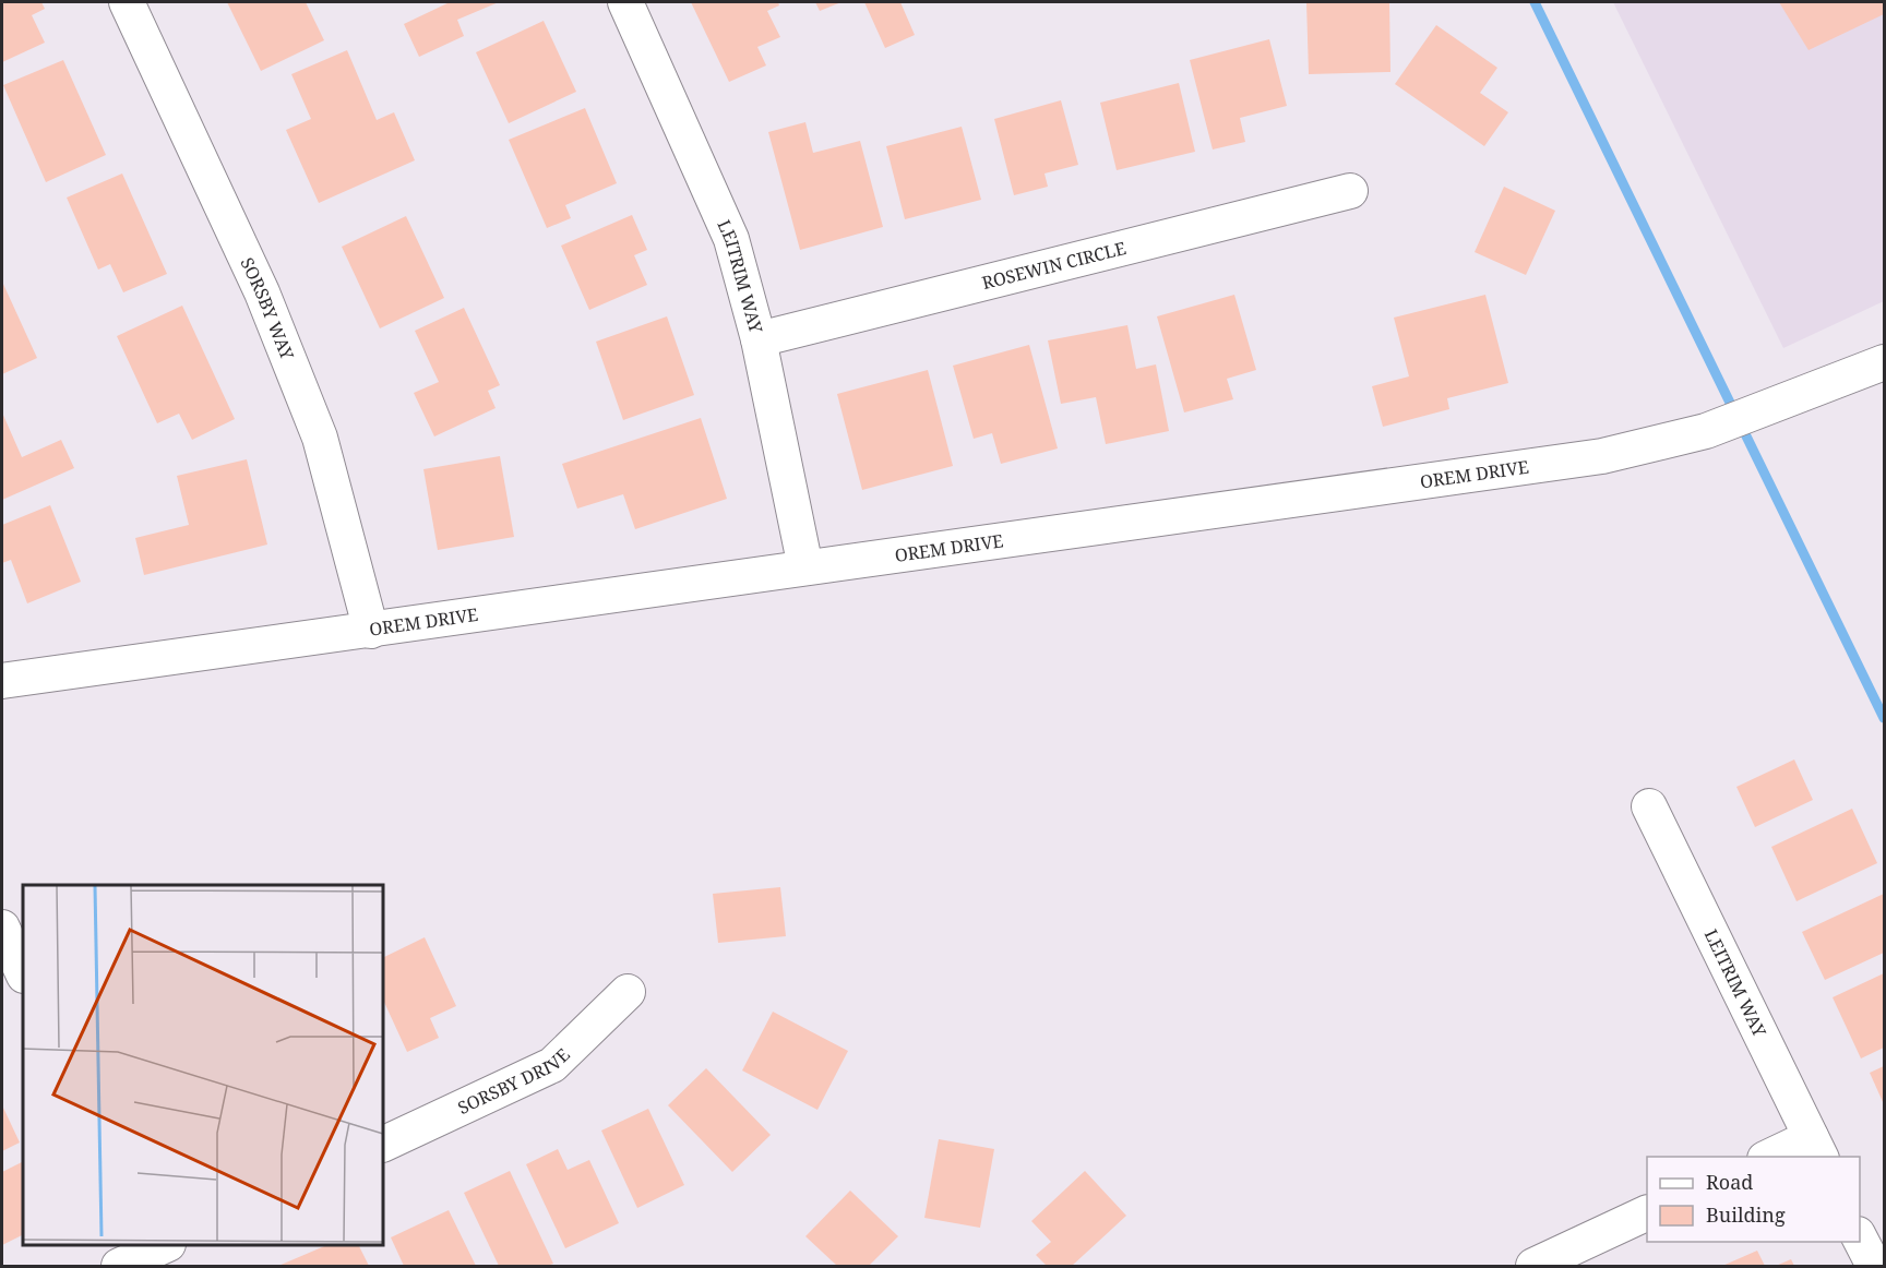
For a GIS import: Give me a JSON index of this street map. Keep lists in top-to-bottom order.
{
  "streets": {
    "street": [
      "ROSEWIN CIRCLE",
      "LEITRIM WAY",
      "SORSBY WAY",
      "OREM DRIVE",
      "SORSBY DRIVE"
    ]
  },
  "crossings": [
    ["ROSEWIN CIRCLE", "LEITRIM WAY"],
    ["LEITRIM WAY", "OREM DRIVE"],
    ["SORSBY WAY", "OREM DRIVE"]
  ],
  "legend": ["Road", "Building"]
}
